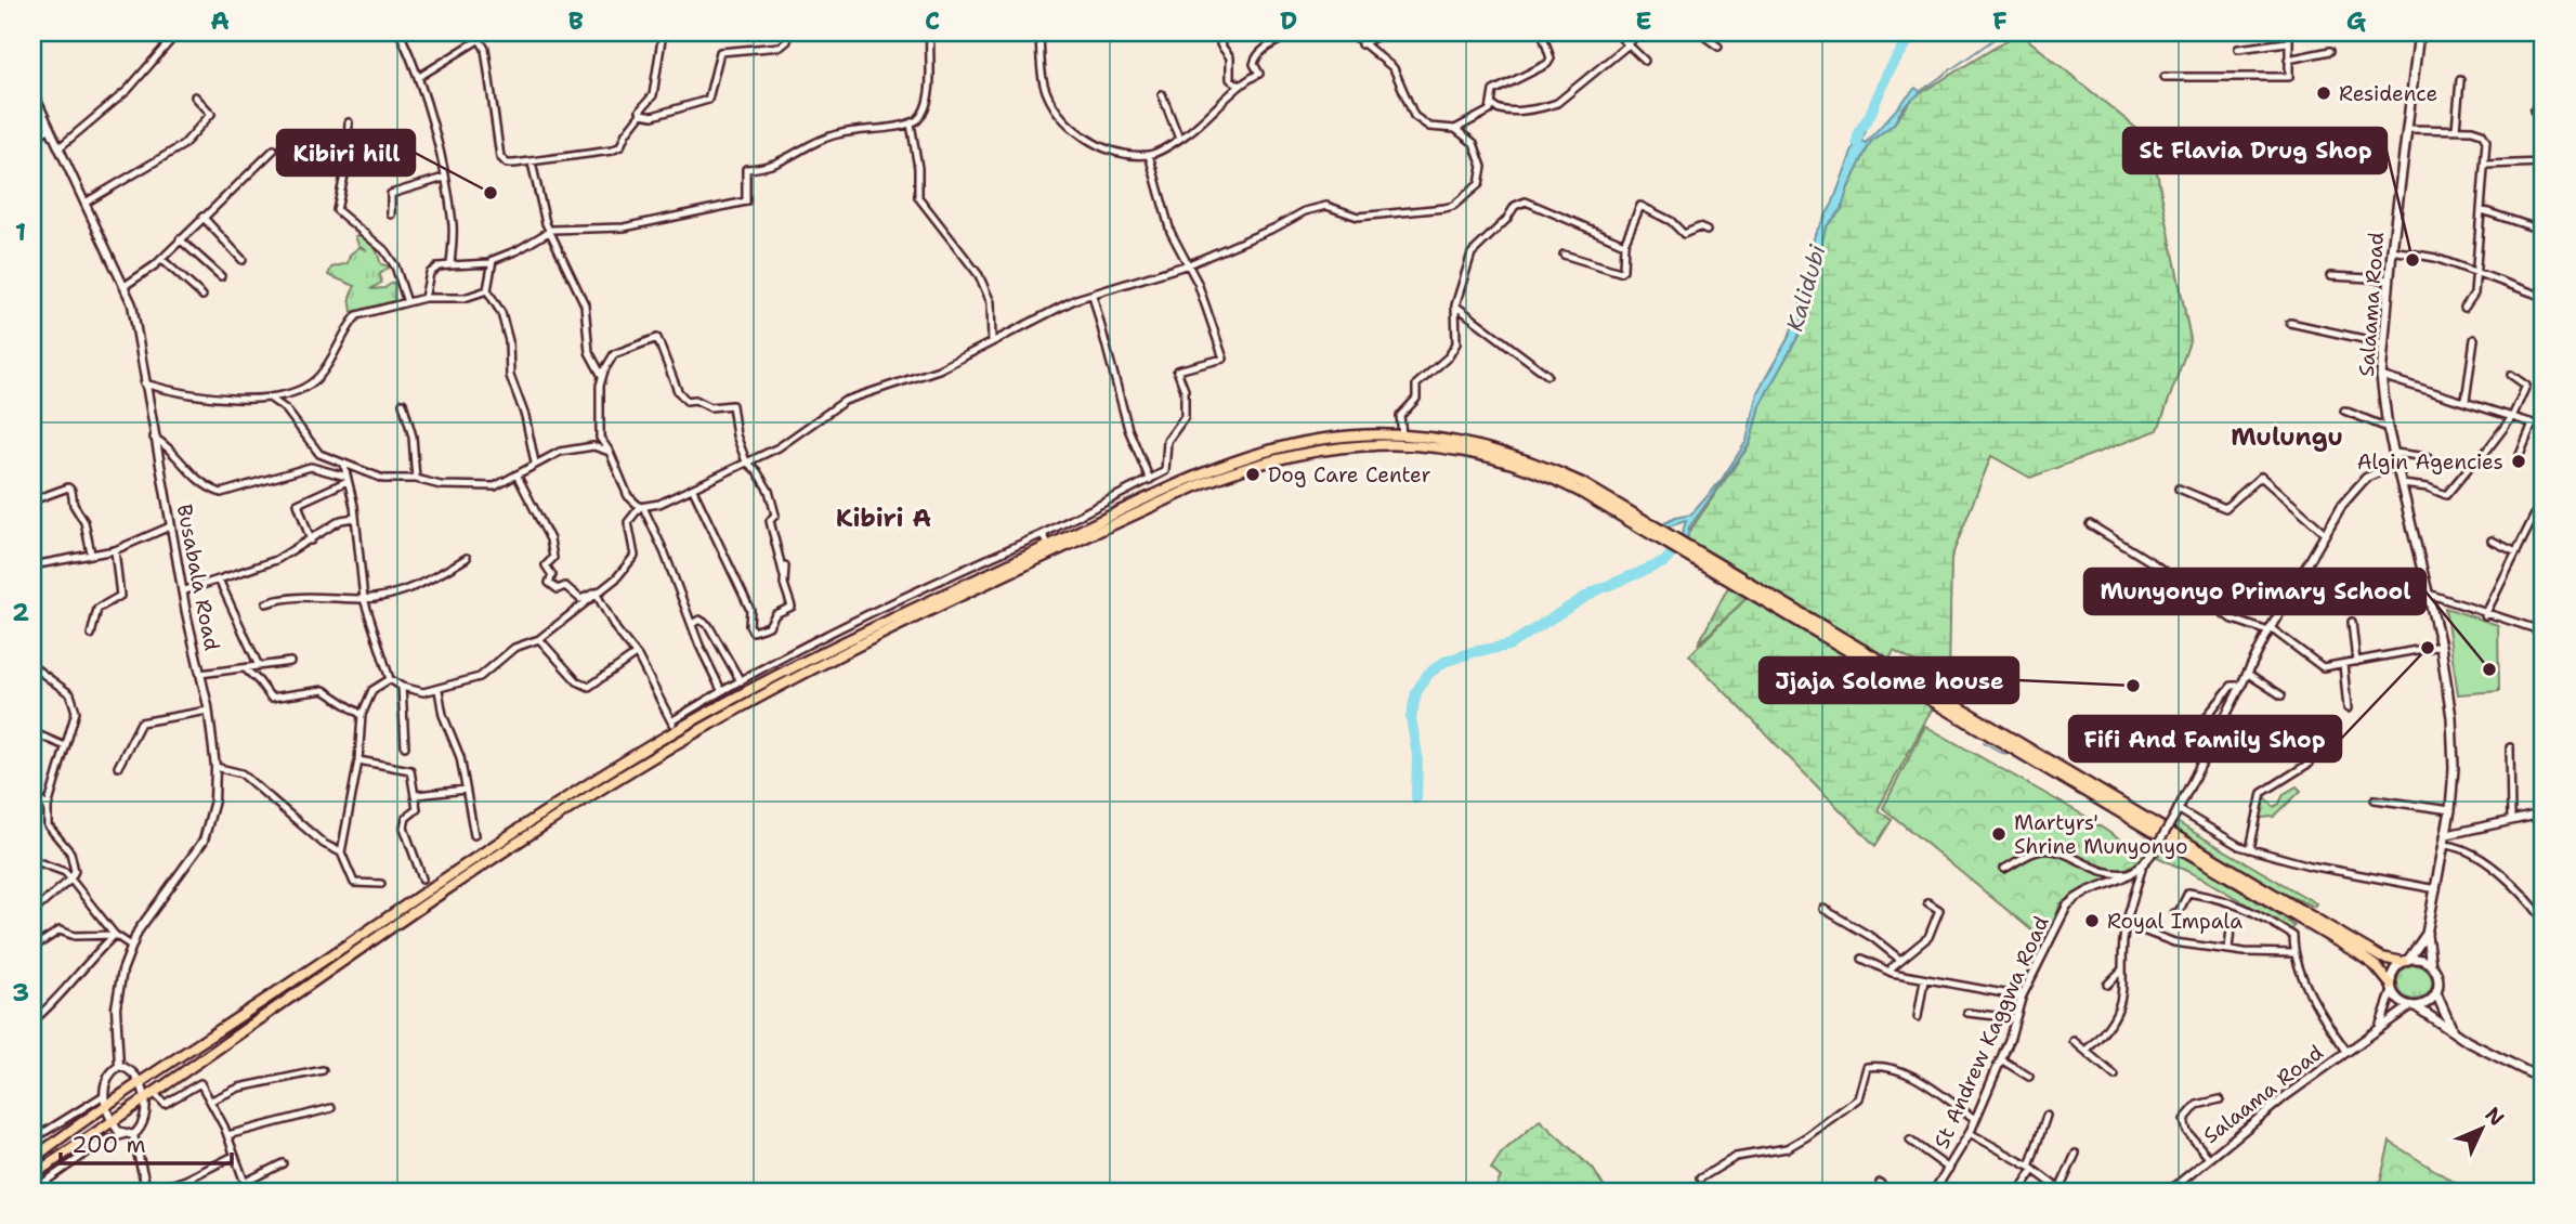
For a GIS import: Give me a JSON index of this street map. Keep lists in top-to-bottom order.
{
  "streets": {
    "main road": ["Salaama Road"],
    "street": ["Busabala Road", "St Andrew Kaggwa Road"]
  },
  "districts": ["Mulungu", "Kibiri A"],
  "water": ["Kalidubi"],
  "places": [
    "Residence",
    "Kibiri hill",
    "St Flavia Drug Shop",
    "Algin Agencies",
    "Dog Care Center",
    "Fifi And Family Shop",
    "Munyonyo Primary School",
    "Jjaja Solome house",
    "Martyrs' Shrine Munyonyo",
    "Royal Impala"
  ],
  "scale_bar": "200 m",
  "north": "top right",
  "grid": {
    "columns": [
      "A",
      "B",
      "C",
      "D",
      "E",
      "F",
      "G"
    ],
    "rows": ["1", "2", "3"]
  }
}
